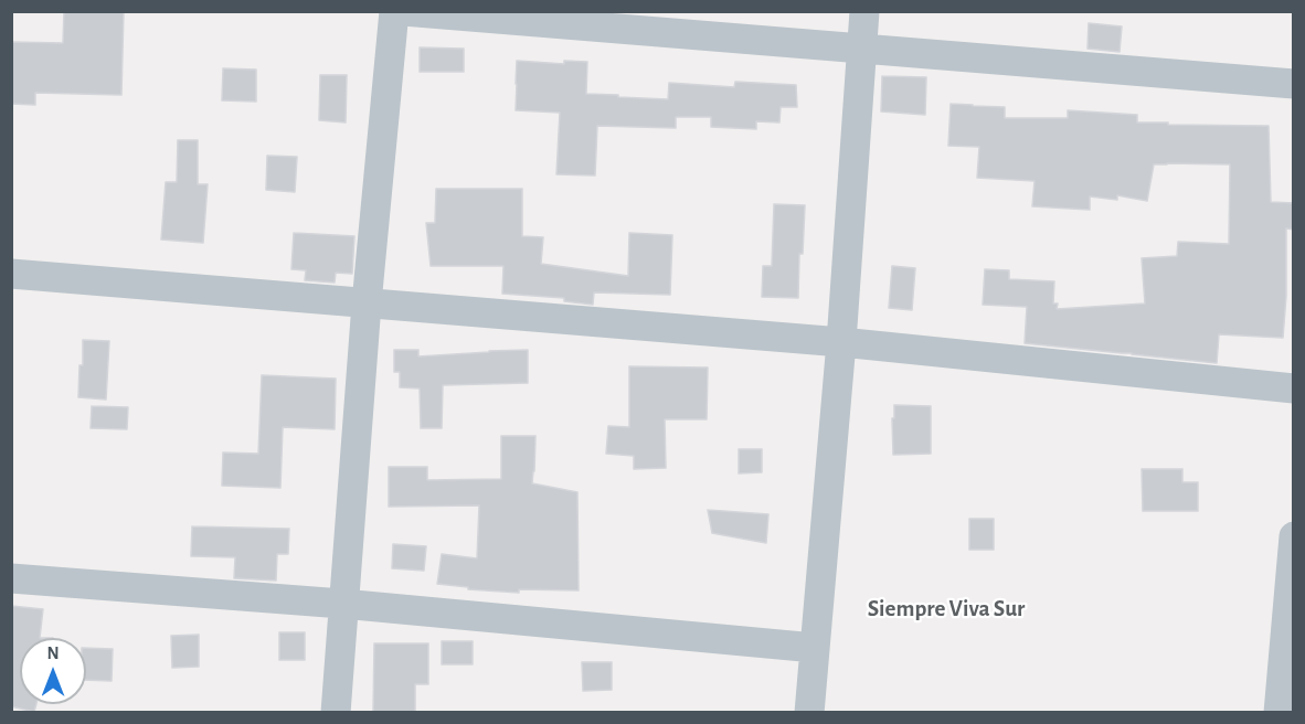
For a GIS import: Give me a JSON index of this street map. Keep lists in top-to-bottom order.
{
  "districts": ["Siempre Viva Sur"],
  "north": "top"
}
